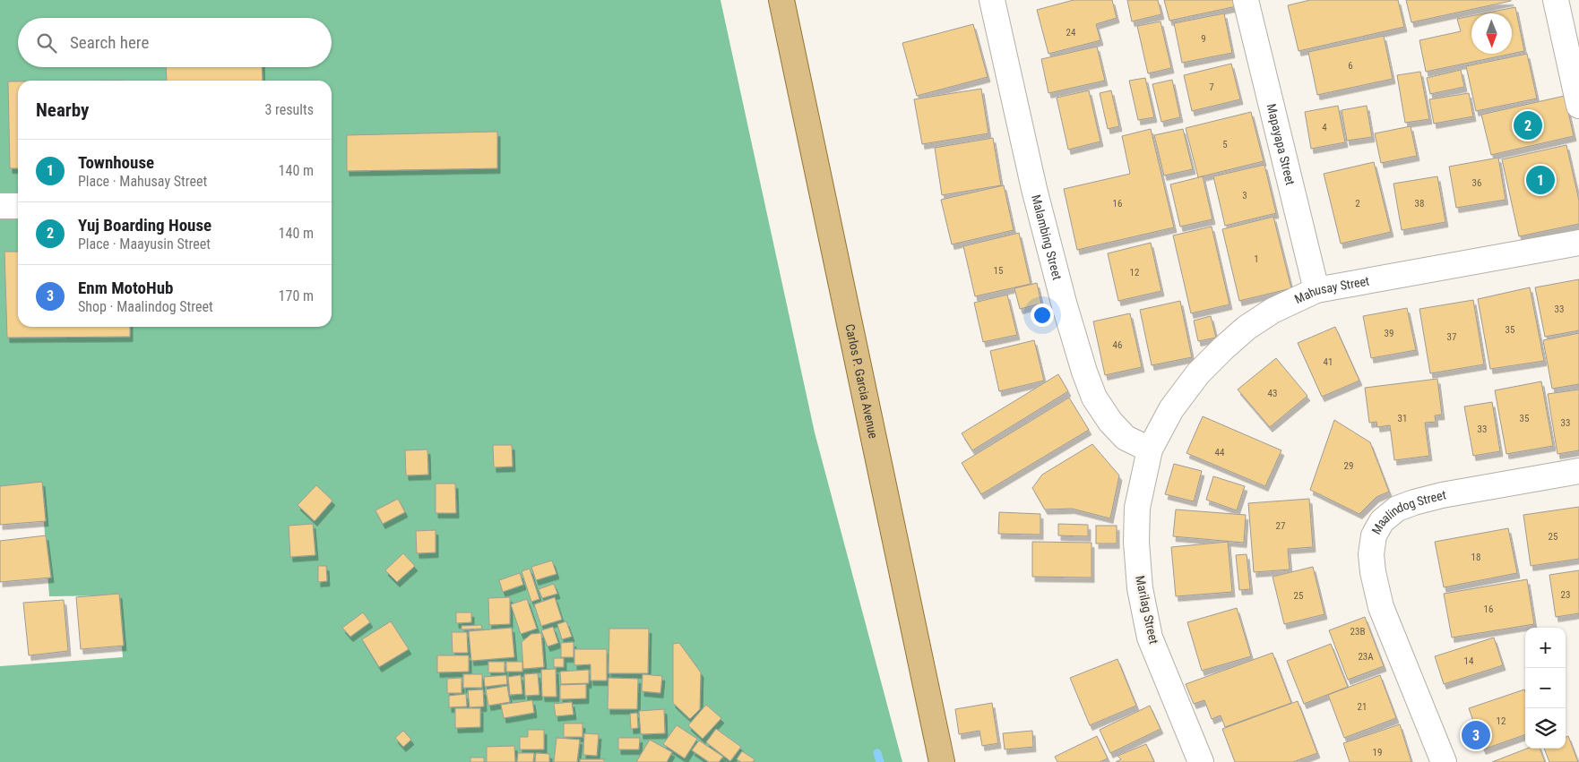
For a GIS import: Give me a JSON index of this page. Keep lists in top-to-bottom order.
{
  "streets": {
    "main road": ["Carlos P. Garcia Avenue"],
    "street": [
      "Mapayapa Street",
      "Malambing Street",
      "Mahusay Street",
      "Maalindog Street",
      "Marilag Street"
    ]
  },
  "crossings": [
    ["Mapayapa Street", "Mahusay Street"],
    ["Malambing Street", "Mahusay Street"],
    ["Malambing Street", "Marilag Street"],
    ["Mahusay Street", "Marilag Street"]
  ],
  "house_numbers": [
    "24",
    "9",
    "6",
    "7",
    "4",
    "5",
    "36",
    "3",
    "16",
    "2",
    "38",
    "1",
    "15",
    "12",
    "33",
    "35",
    "39",
    "37",
    "46",
    "41",
    "43",
    "31",
    "35",
    "33",
    "33",
    "44",
    "29",
    "27",
    "25",
    "18",
    "23",
    "25",
    "16",
    "23B",
    "23A",
    "14",
    "21",
    "12",
    "19"
  ],
  "north": "bottom",
  "page": {
    "search": "Search here",
    "heading": ["Nearby", "3 results"],
    "pins": ["2", "1", "3"],
    "list": [
      {
        "mark": "1",
        "name": "Townhouse",
        "note": "Place · Mahusay Street",
        "value": "140 m"
      },
      {
        "mark": "2",
        "name": "Yuj Boarding House",
        "note": "Place · Maayusin Street",
        "value": "140 m"
      },
      {
        "mark": "3",
        "name": "Enm MotoHub",
        "note": "Shop · Maalindog Street",
        "value": "170 m"
      }
    ],
    "map_buttons": ["+", "−"]
  }
}
